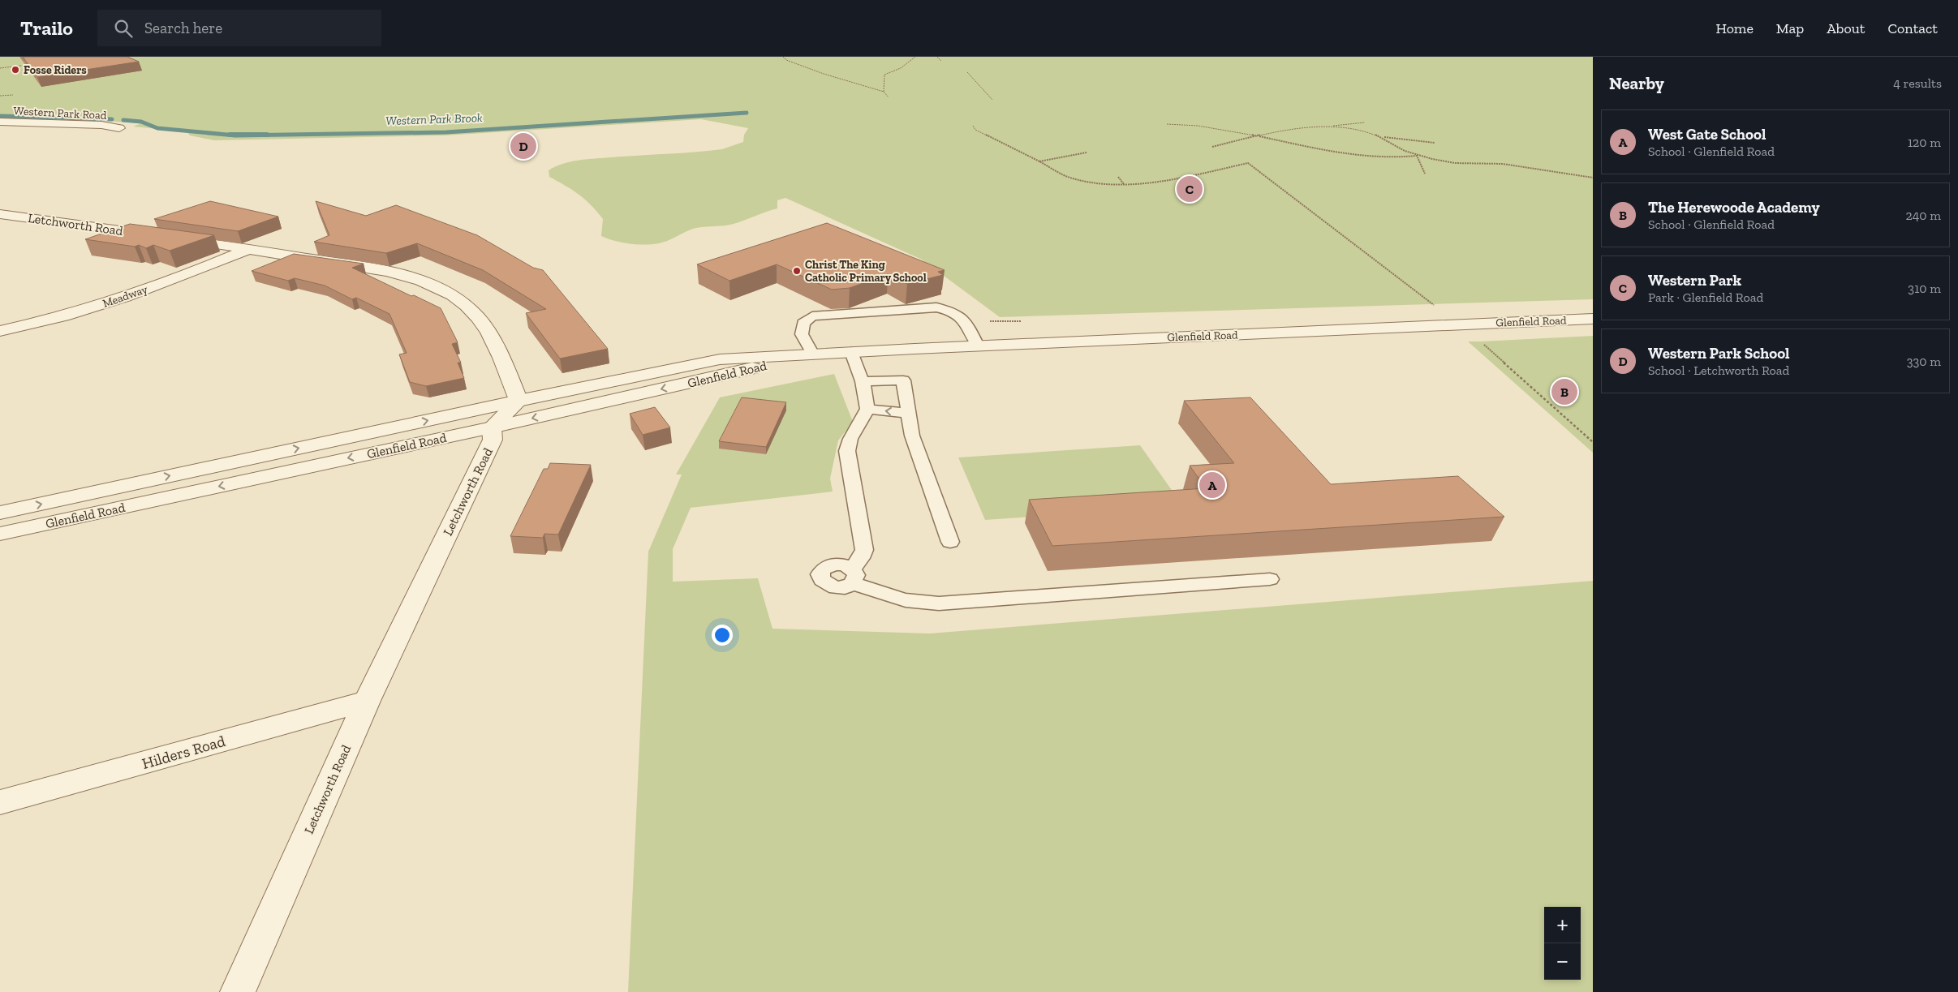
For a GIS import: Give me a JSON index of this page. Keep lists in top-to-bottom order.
{
  "streets": {
    "street": [
      "Western Park Road",
      "Letchworth Road",
      "Meadway",
      "Glenfield Road",
      "Hilders Road"
    ]
  },
  "crossings": [
    ["Letchworth Road", "Glenfield Road"],
    ["Letchworth Road", "Hilders Road"]
  ],
  "water": ["Western Park Brook"],
  "places": ["Fosse Riders", "Christ The King Catholic Primary School"],
  "page": {
    "header": "Trailo",
    "search": "Search here",
    "nav": [
      "Home",
      "Map",
      "About",
      "Contact"
    ],
    "heading": ["Nearby", "4 results"],
    "list": [
      {
        "mark": "A",
        "name": "West Gate School",
        "note": "School · Glenfield Road",
        "value": "120 m"
      },
      {
        "mark": "B",
        "name": "The Herewoode Academy",
        "note": "School · Glenfield Road",
        "value": "240 m"
      },
      {
        "mark": "C",
        "name": "Western Park",
        "note": "Park · Glenfield Road",
        "value": "310 m"
      },
      {
        "mark": "D",
        "name": "Western Park School",
        "note": "School · Letchworth Road",
        "value": "330 m"
      }
    ],
    "pins": [
      "D",
      "C",
      "B",
      "A"
    ],
    "map_buttons": ["+", "−"]
  }
}
